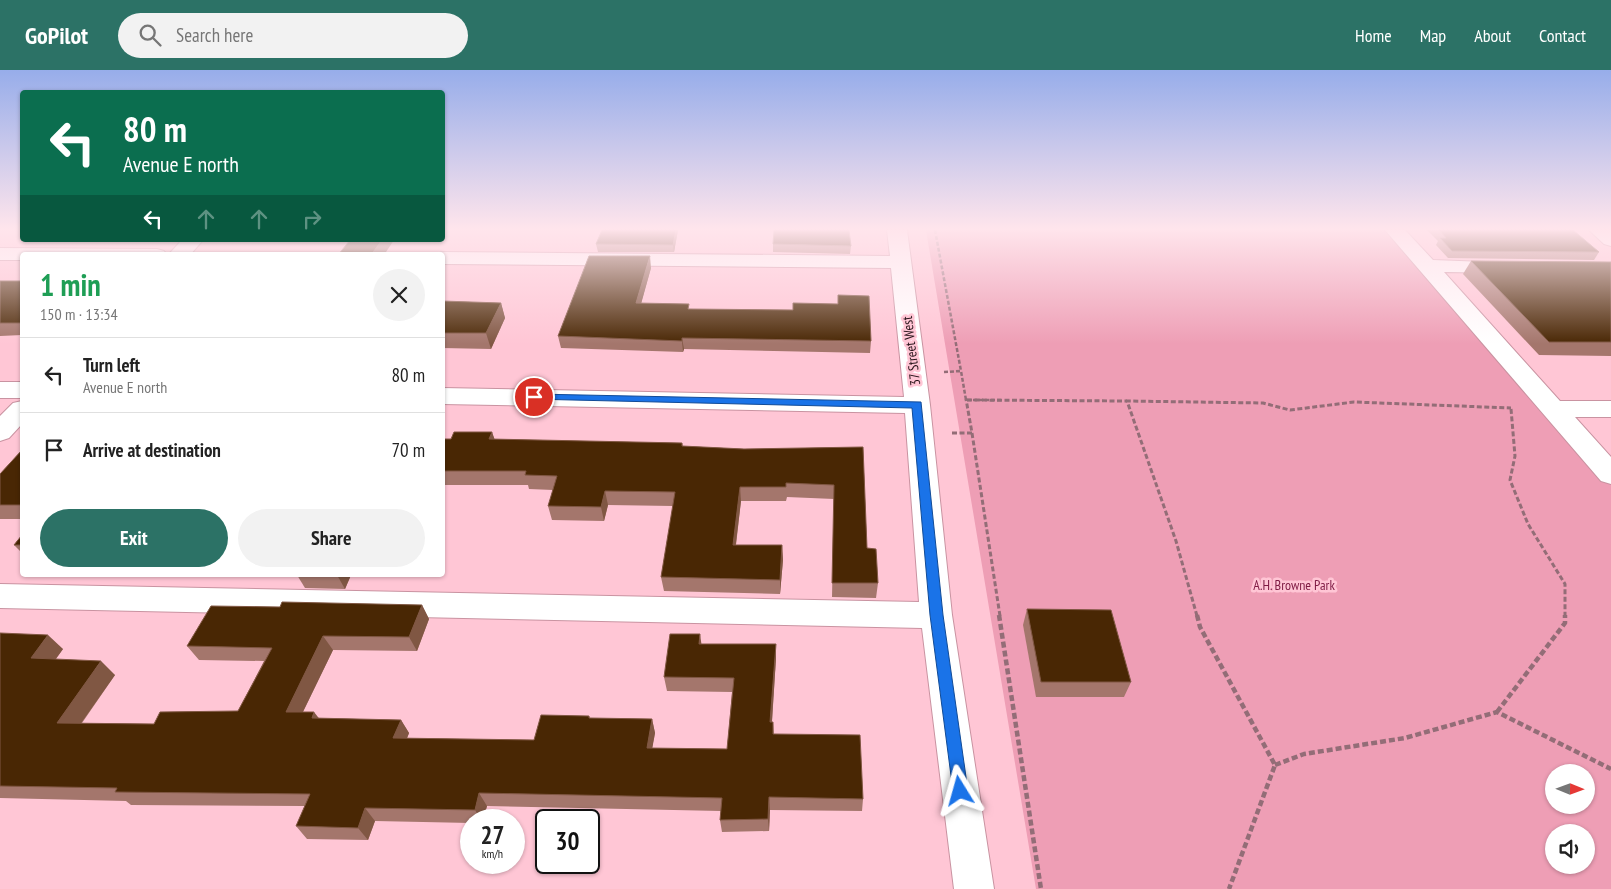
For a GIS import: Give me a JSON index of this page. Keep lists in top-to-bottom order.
{
  "streets": {
    "street": ["37 Street West"]
  },
  "parks": ["A.H. Browne Park"],
  "north": "right",
  "page": {
    "header": "GoPilot",
    "search": "Search here",
    "nav": [
      "Home",
      "Map",
      "About",
      "Contact"
    ],
    "turn": ["80 m", "Avenue E north"],
    "heading": ["1 min", "150 m · 13:34"],
    "list": [
      {
        "name": "Turn left",
        "note": "Avenue E north",
        "value": "80 m"
      },
      {
        "name": "Arrive at destination",
        "value": "70 m"
      }
    ],
    "buttons": ["Exit", "Share"],
    "speed": "27 km/h",
    "limit": "30"
  }
}
